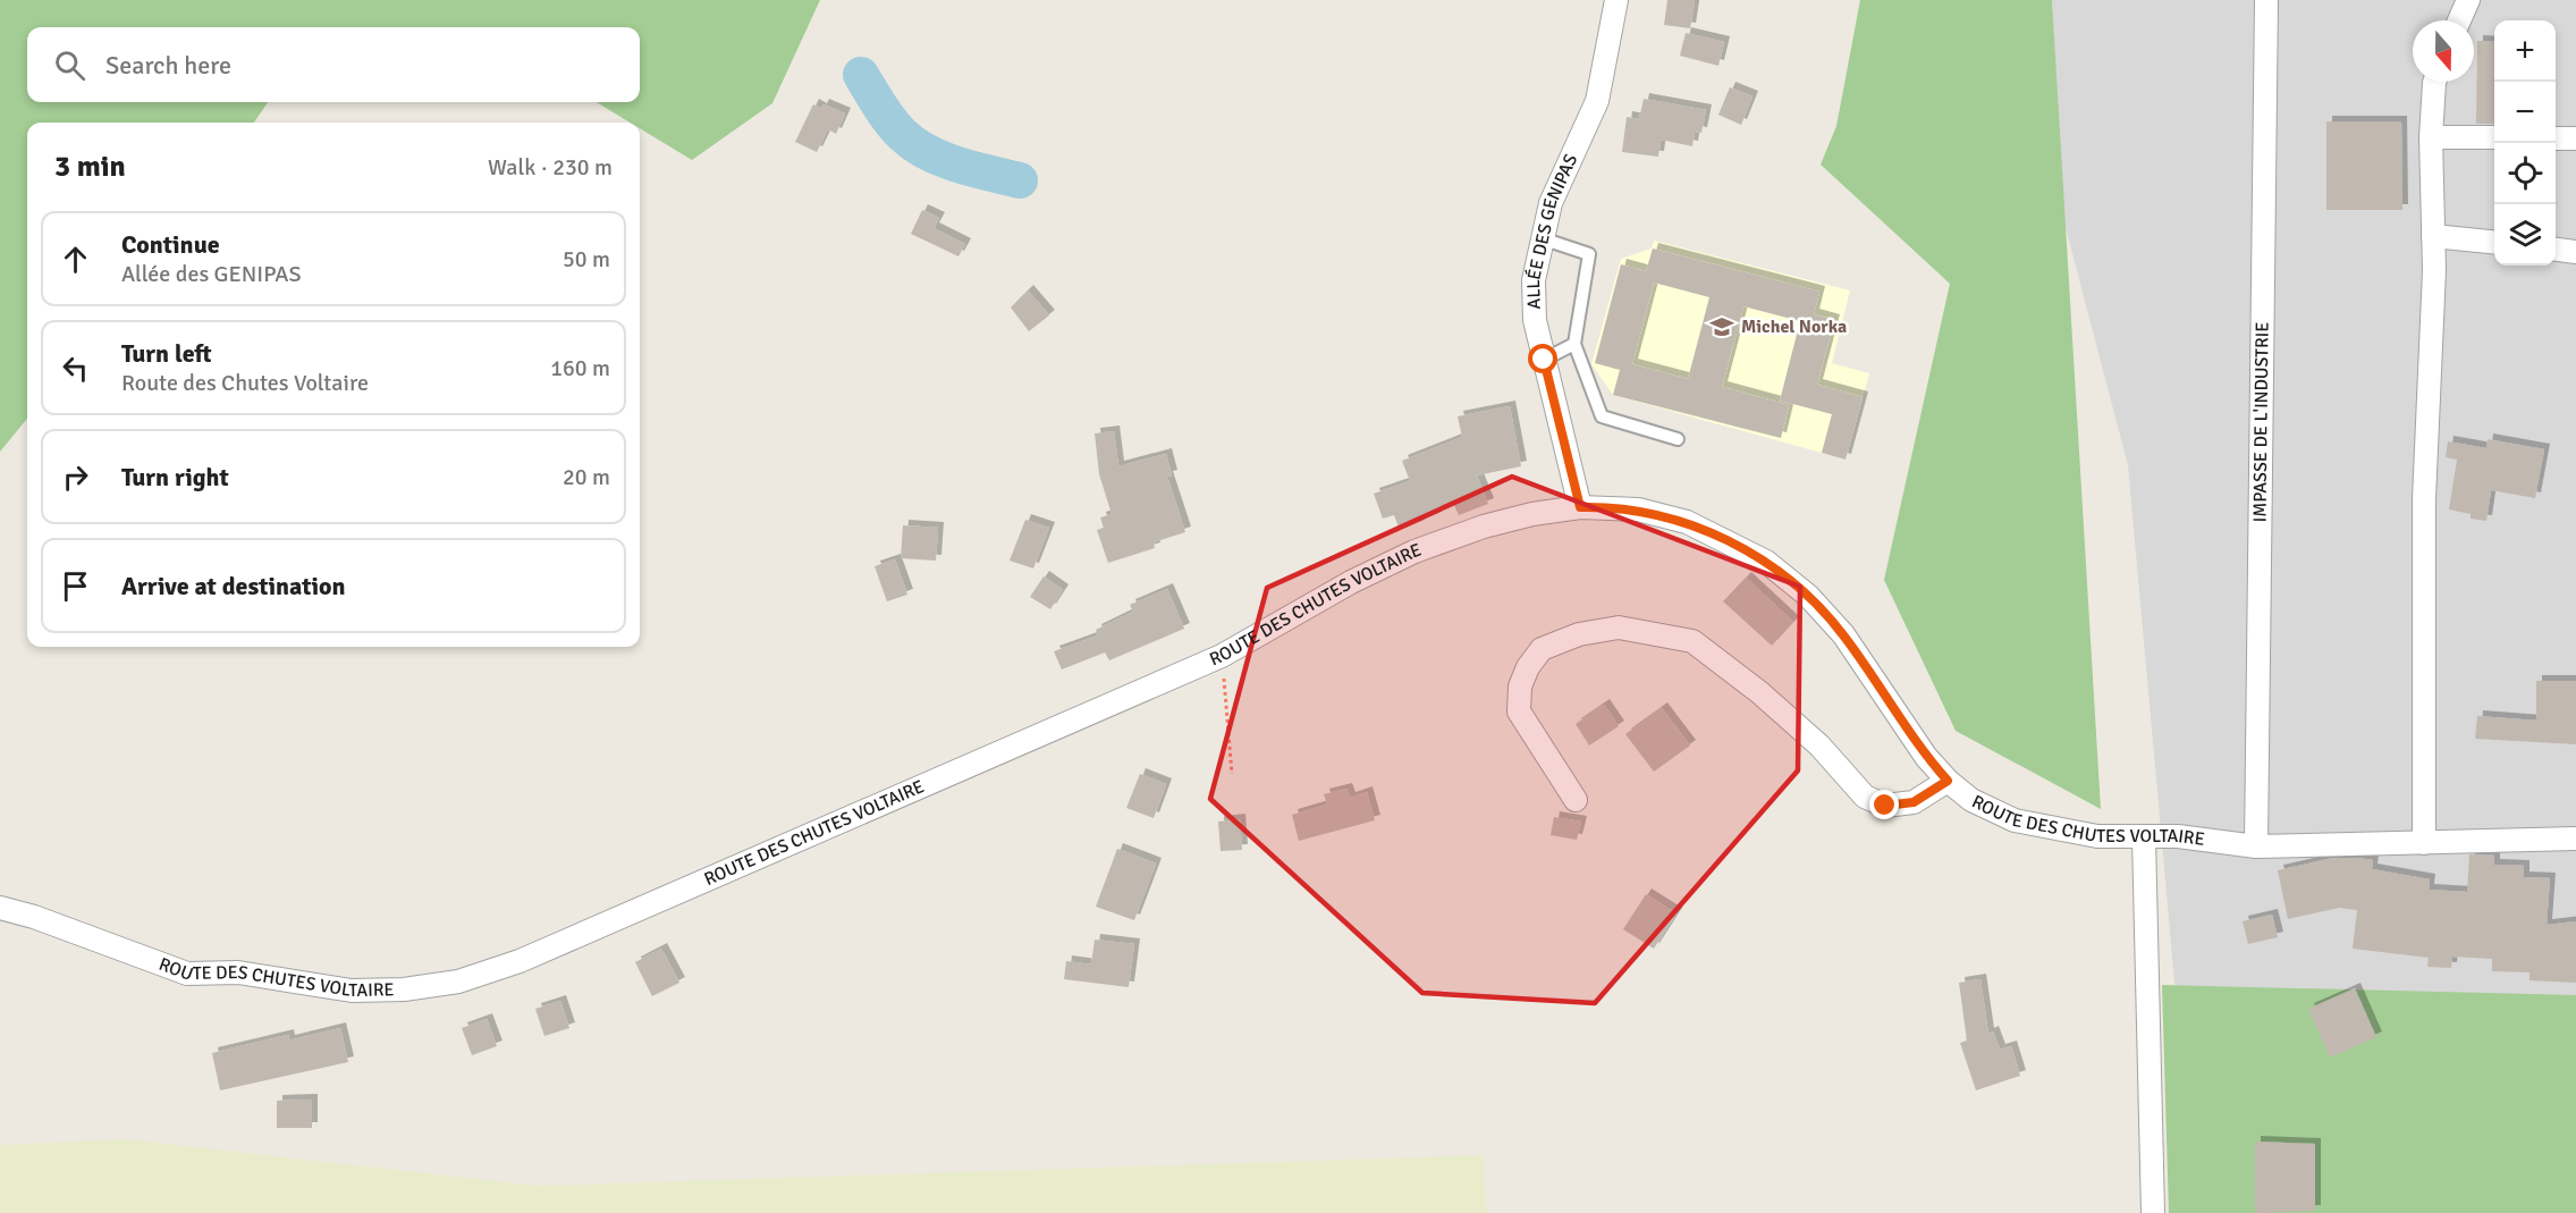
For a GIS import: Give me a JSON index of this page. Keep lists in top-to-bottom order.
{
  "streets": {
    "street": ["ALLÉE DES GENIPAS", "IMPASSE DE L'INDUSTRIE", "ROUTE DES CHUTES VOLTAIRE"]
  },
  "crossings": [
    ["ALLÉE DES GENIPAS", "ROUTE DES CHUTES VOLTAIRE"],
    ["IMPASSE DE L'INDUSTRIE", "ROUTE DES CHUTES VOLTAIRE"]
  ],
  "places": {
    "school or university": ["Michel Norka"]
  },
  "north": "bottom",
  "page": {
    "map_buttons": ["+", "−"],
    "search": "Search here",
    "heading": ["3 min", "Walk · 230 m"],
    "list": [
      ["Continue", "Allée des GENIPAS", "50 m"],
      ["Turn left", "Route des Chutes Voltaire", "160 m"],
      ["Turn right", "20 m"],
      "Arrive at destination"
    ]
  }
}
